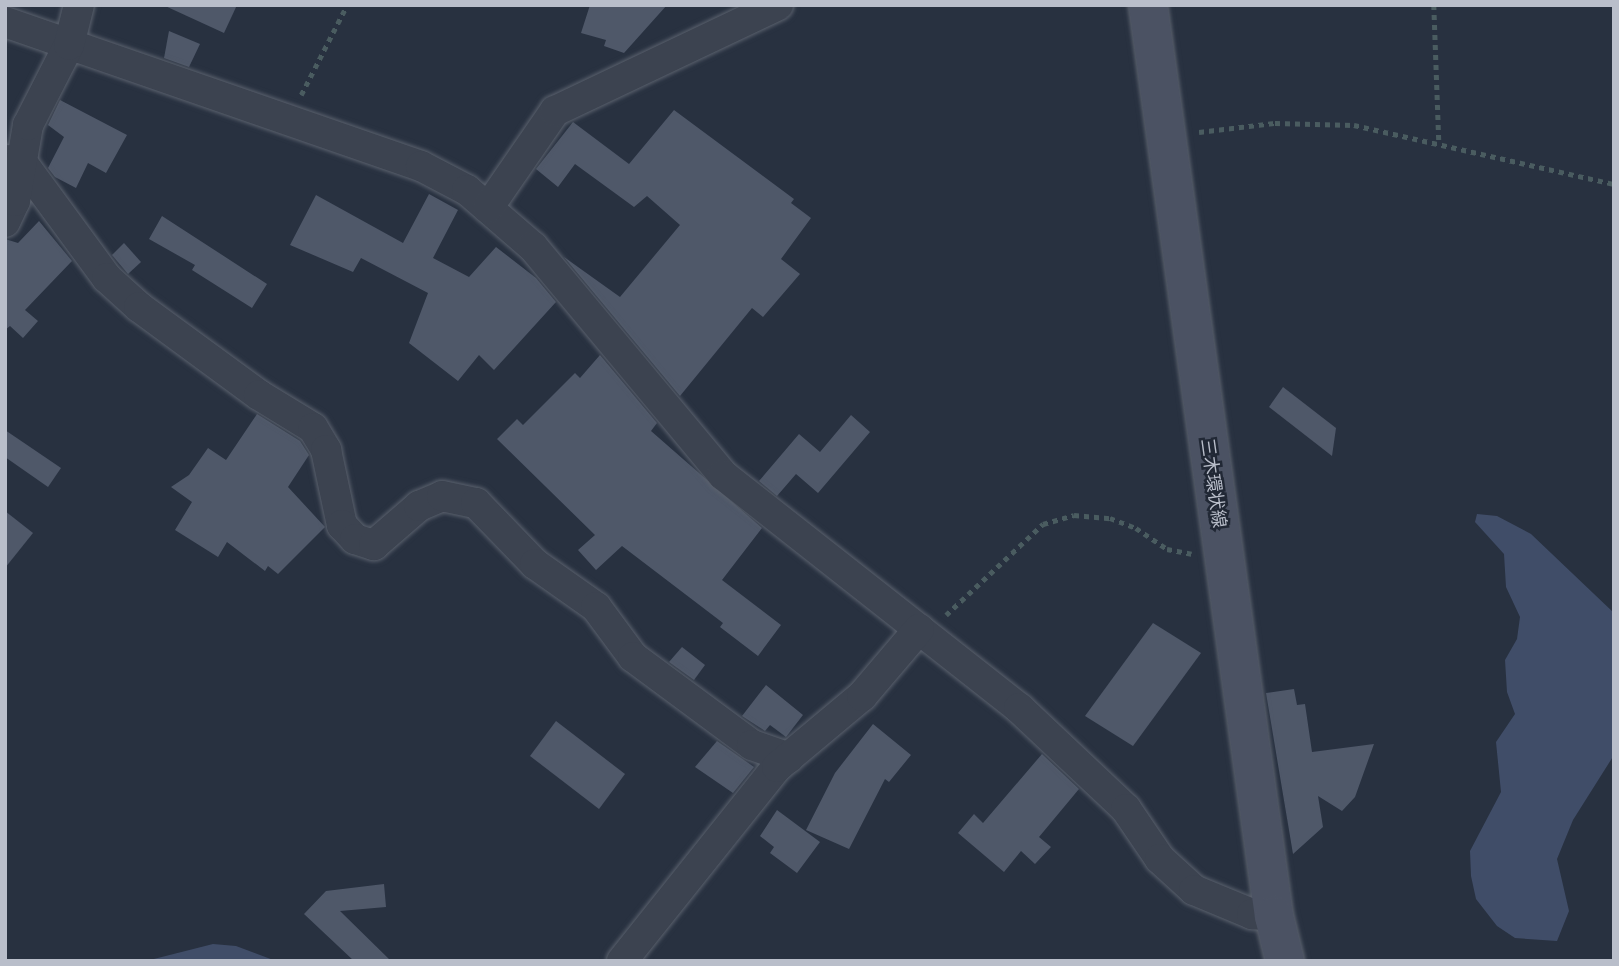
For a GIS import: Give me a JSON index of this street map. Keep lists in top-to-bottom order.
{
  "streets": {
    "main road": ["三木環状線"]
  }
}
